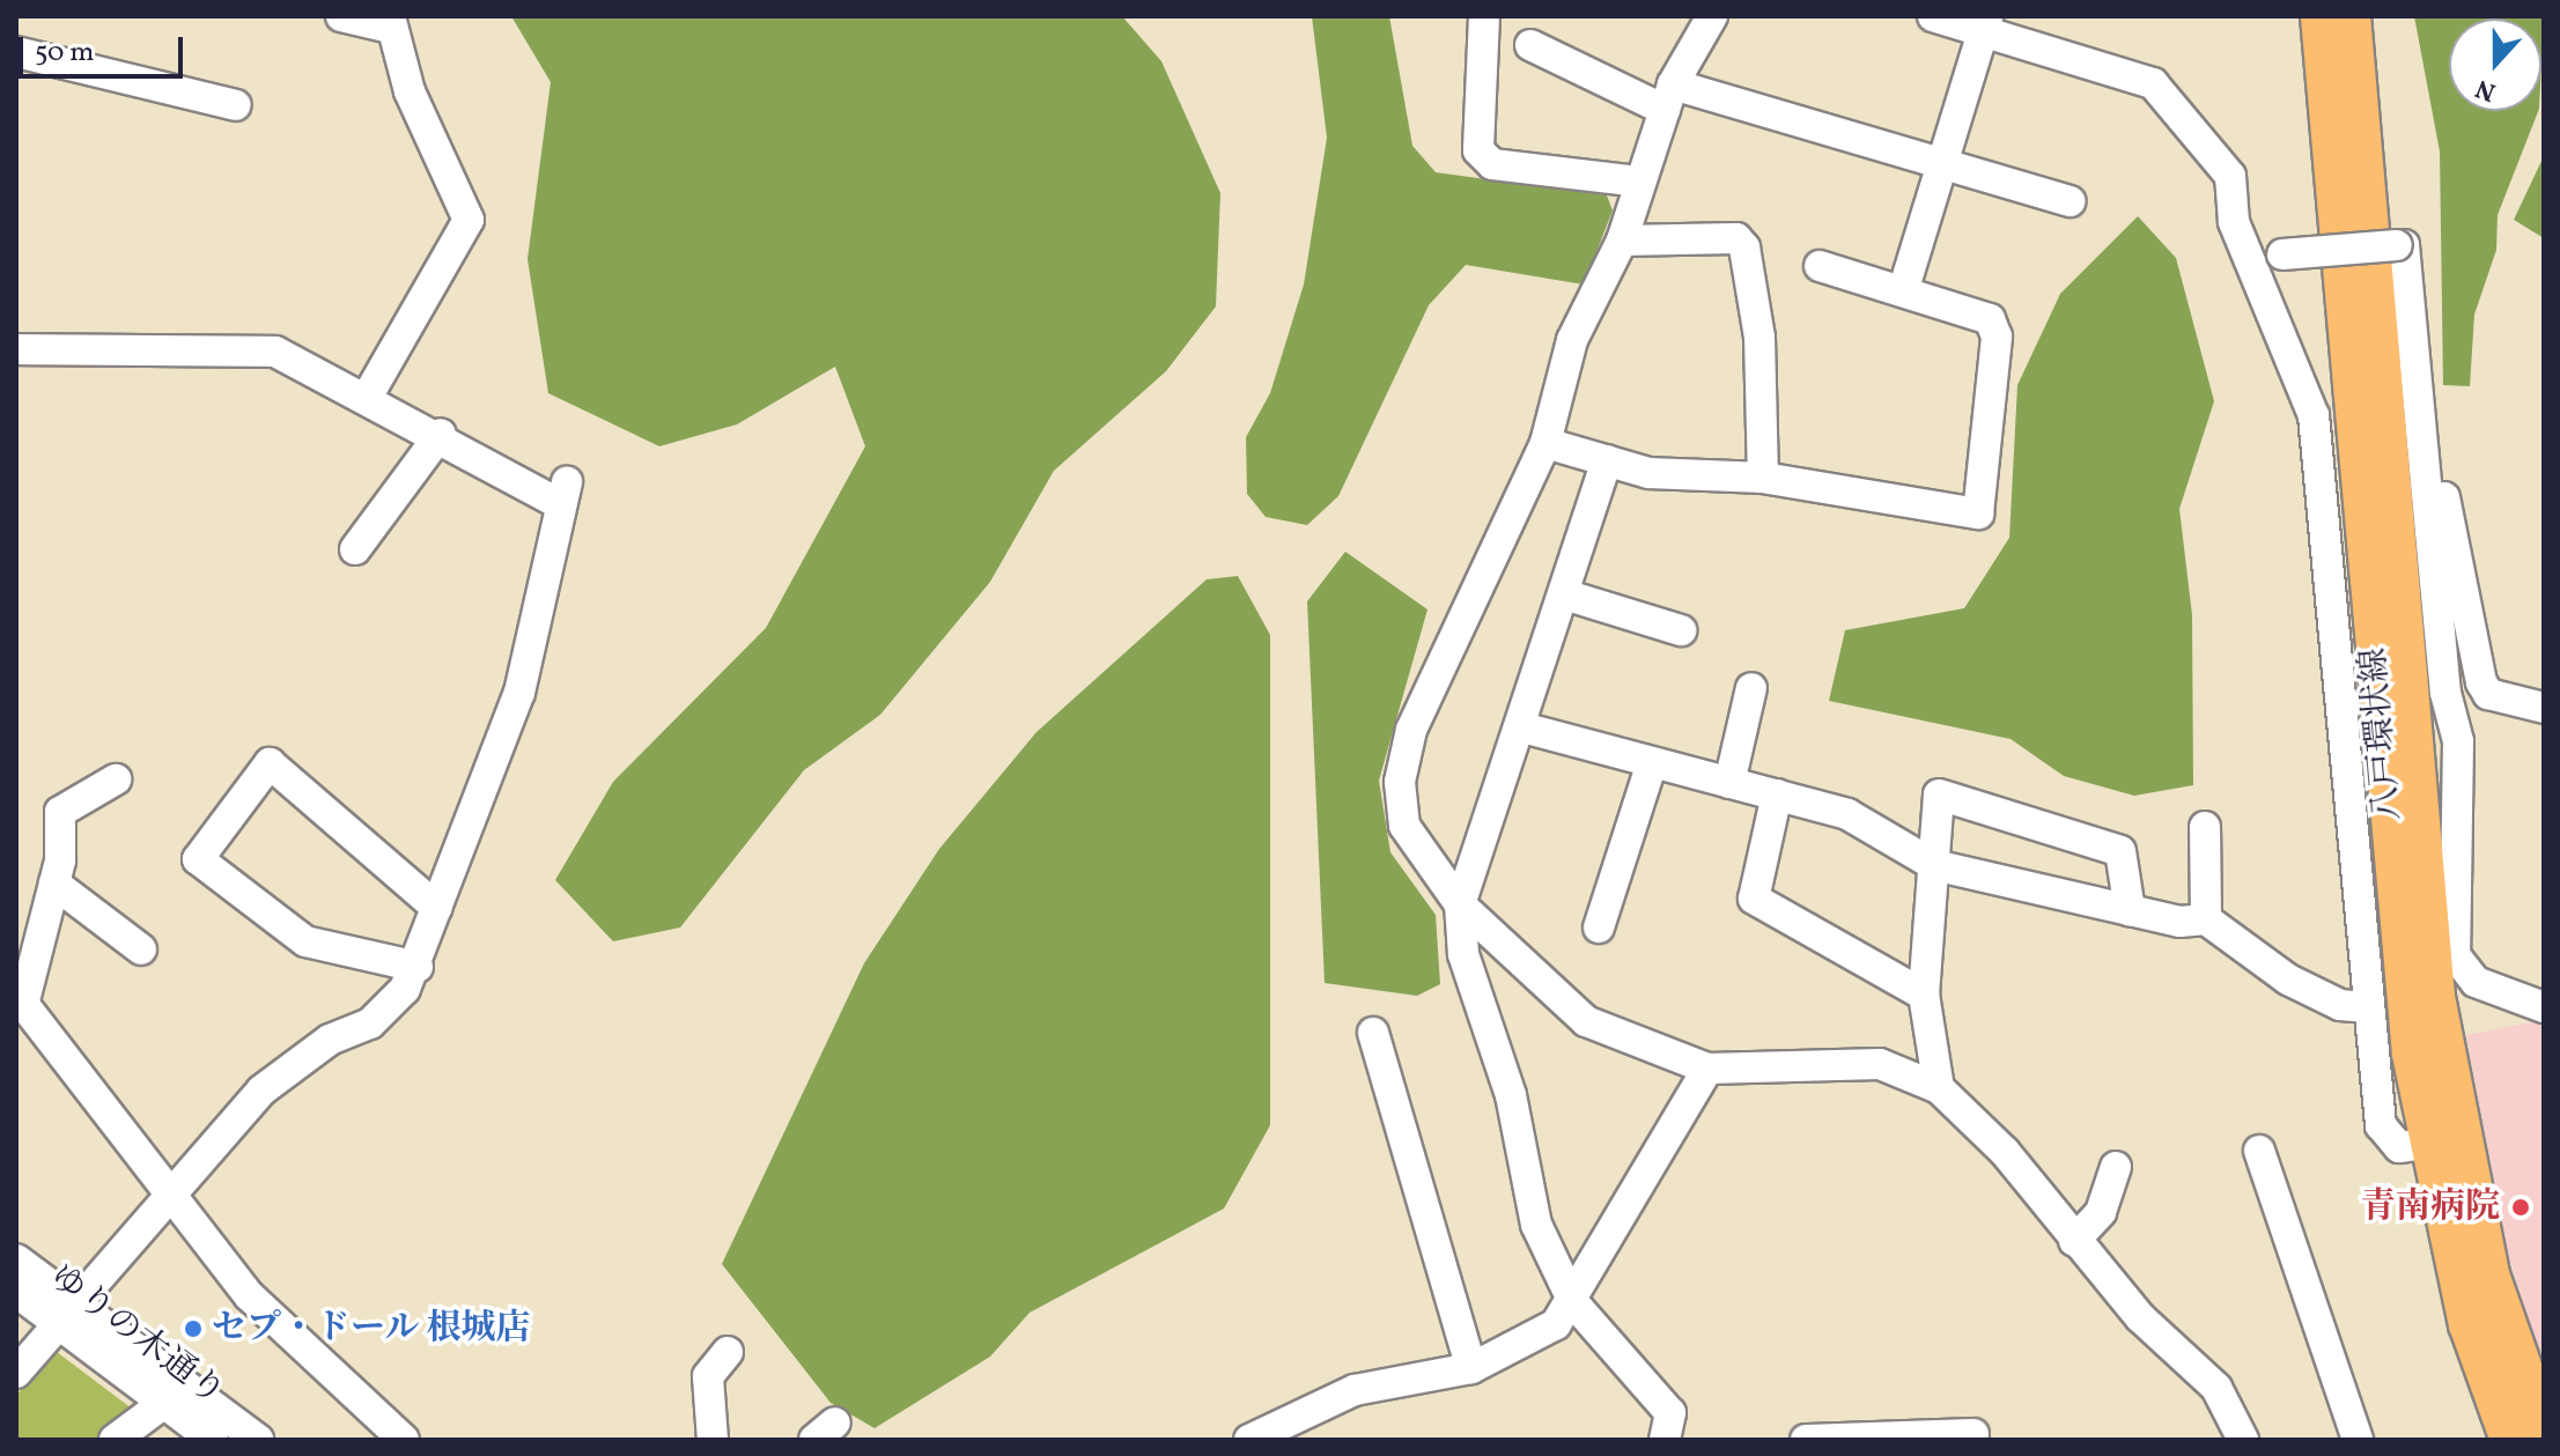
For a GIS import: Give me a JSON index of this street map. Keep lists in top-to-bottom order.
{
  "streets": {
    "main road": ["八戸環状線"],
    "street": ["ゆりの木通り"]
  },
  "places": ["青南病院", "セプ・ドール 根城店"],
  "scale_bar": "50 m",
  "north": "bottom"
}
